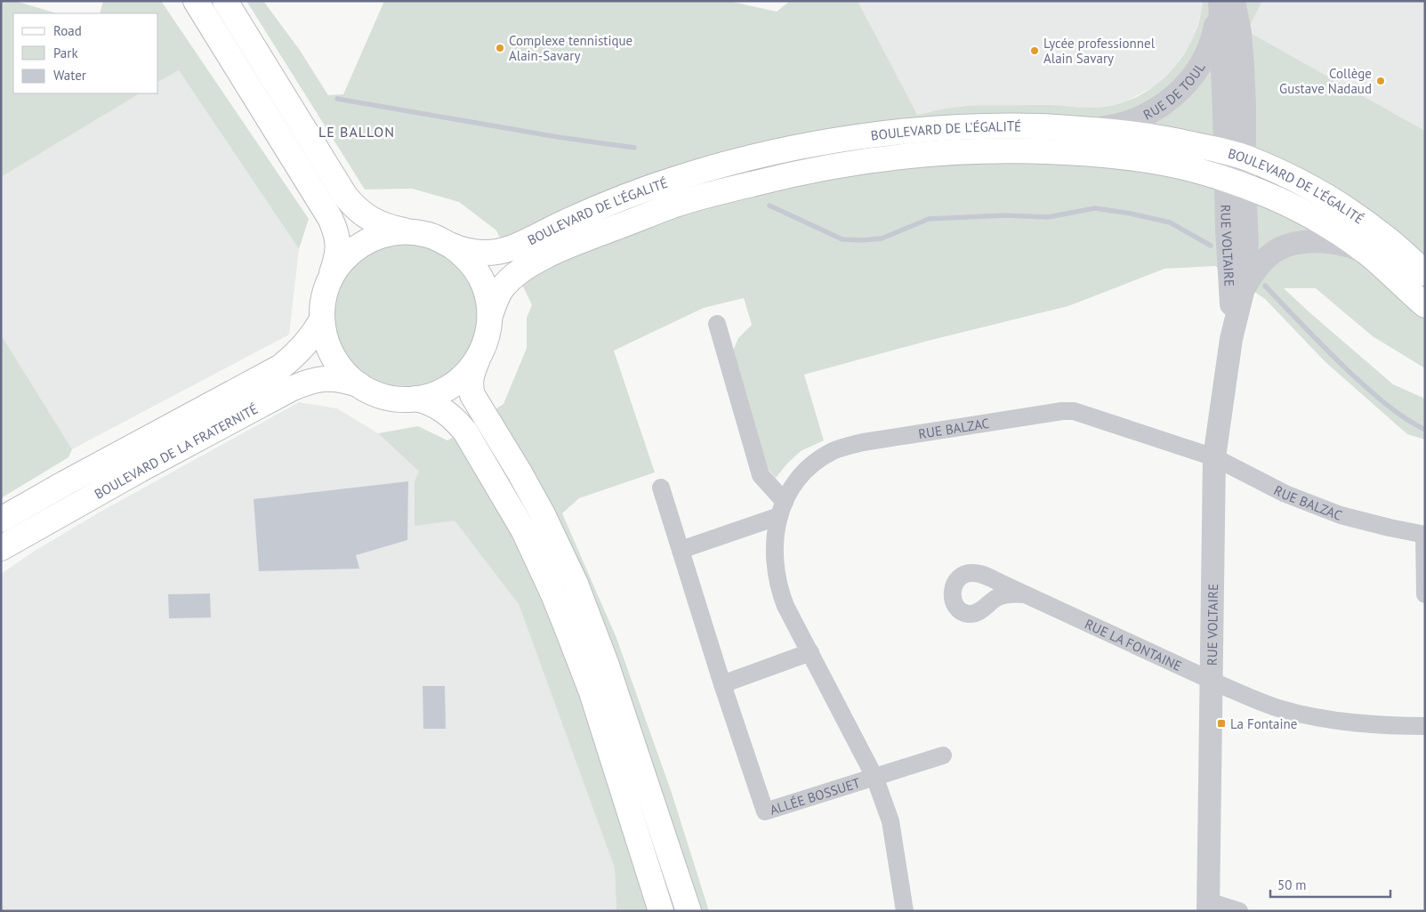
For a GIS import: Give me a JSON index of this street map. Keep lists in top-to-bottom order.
{
  "streets": {
    "main road": ["BOULEVARD DE L'ÉGALITÉ", "BOULEVARD DE LA FRATERNITÉ"],
    "street": [
      "RUE DE TOUL",
      "RUE VOLTAIRE",
      "RUE BALZAC",
      "RUE LA FONTAINE",
      "ALLÉE BOSSUET"
    ]
  },
  "crossings": [
    ["RUE DE TOUL", "BOULEVARD DE L'ÉGALITÉ"],
    ["RUE DE TOUL", "RUE VOLTAIRE"],
    ["BOULEVARD DE L'ÉGALITÉ", "RUE VOLTAIRE"],
    ["BOULEVARD DE L'ÉGALITÉ", "BOULEVARD DE LA FRATERNITÉ"],
    ["RUE VOLTAIRE", "RUE BALZAC"],
    ["RUE VOLTAIRE", "RUE LA FONTAINE"],
    ["RUE BALZAC", "ALLÉE BOSSUET"]
  ],
  "districts": ["LE BALLON"],
  "places": {
    "other": ["Complexe tennistique Alain-Savary", "Lycée professionnel Alain Savary", "Collège Gustave Nadaud"],
    "transit": ["La Fontaine"]
  },
  "legend": ["Road", "Park", "Water"],
  "scale_bar": "50 m"
}
